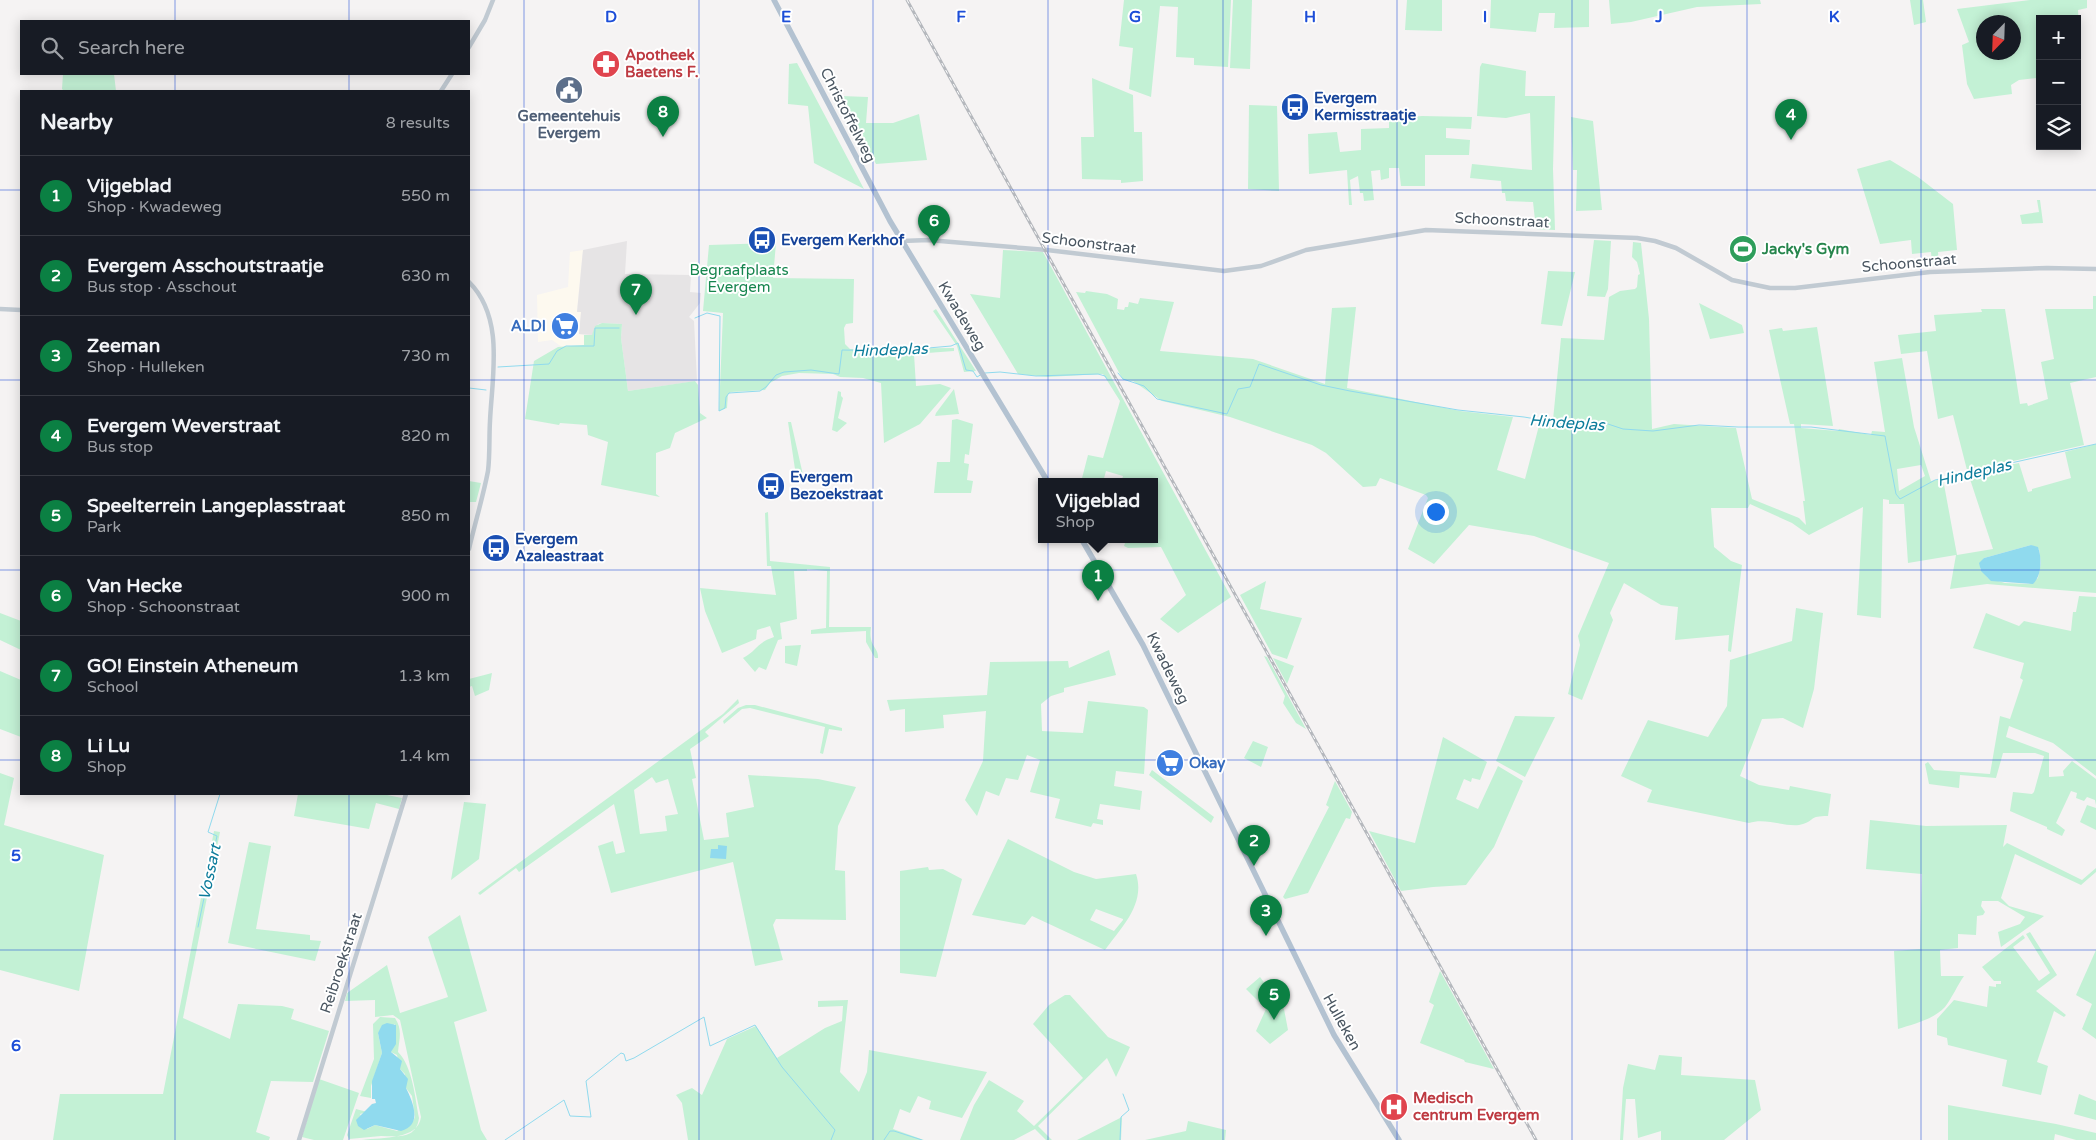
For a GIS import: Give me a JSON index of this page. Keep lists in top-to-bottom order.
{
  "streets": {
    "main road": ["Christoffelweg", "Kwadeweg", "Hulleken"],
    "street": ["Schoonstraat", "Reibroekstraat"]
  },
  "crossings": [
    ["Christoffelweg", "Schoonstraat"],
    ["Christoffelweg", "Kwadeweg"],
    ["Schoonstraat", "Kwadeweg"],
    ["Kwadeweg", "Hulleken"]
  ],
  "water": ["Hindeplas", "Vossart"],
  "parks": ["Begraafplaats Evergem"],
  "places": {
    "pharmacy": ["Apotheek Baetens F."],
    "public building": ["Gemeentehuis Evergem"],
    "bus stop": [
      "Evergem Kermisstraatje",
      "Evergem Kerkhof",
      "Evergem Bezoekstraat",
      "Evergem Azaleastraat"
    ],
    "sports": ["Jacky's Gym"],
    "supermarket": ["ALDI", "Okay"],
    "hospital": ["Medisch centrum Evergem"]
  },
  "north": "bottom left",
  "page": {
    "map_buttons": ["+", "−"],
    "search": "Search here",
    "heading": ["Nearby", "8 results"],
    "pins": [
      "8",
      "4",
      "6",
      "7",
      "1",
      "2",
      "3",
      "5"
    ],
    "list": [
      {
        "mark": "1",
        "name": "Vijgeblad",
        "note": "Shop · Kwadeweg",
        "value": "550 m"
      },
      {
        "mark": "2",
        "name": "Evergem Asschoutstraatje",
        "note": "Bus stop · Asschout",
        "value": "630 m"
      },
      {
        "mark": "3",
        "name": "Zeeman",
        "note": "Shop · Hulleken",
        "value": "730 m"
      },
      {
        "mark": "4",
        "name": "Evergem Weverstraat",
        "note": "Bus stop",
        "value": "820 m"
      },
      {
        "mark": "5",
        "name": "Speelterrein Langeplasstraat",
        "note": "Park",
        "value": "850 m"
      },
      {
        "mark": "6",
        "name": "Van Hecke",
        "note": "Shop · Schoonstraat",
        "value": "900 m"
      },
      {
        "mark": "7",
        "name": "GO! Einstein Atheneum",
        "note": "School",
        "value": "1.3 km"
      },
      {
        "mark": "8",
        "name": "Li Lu",
        "note": "Shop",
        "value": "1.4 km"
      }
    ],
    "popup": ["Vijgeblad", "Shop"]
  },
  "grid": {
    "columns": [
      "D",
      "E",
      "F",
      "G",
      "H",
      "I",
      "J",
      "K"
    ],
    "rows": ["5", "6"]
  }
}
